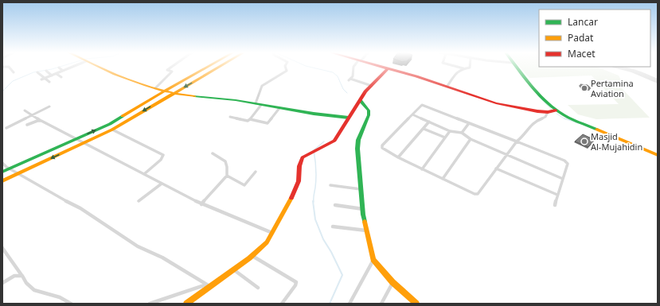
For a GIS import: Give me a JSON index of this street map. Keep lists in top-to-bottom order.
{
  "places": ["Pertamina Aviation", "Masjid Al-Mujahidin"],
  "legend": ["Lancar", "Padat", "Macet"]
}
